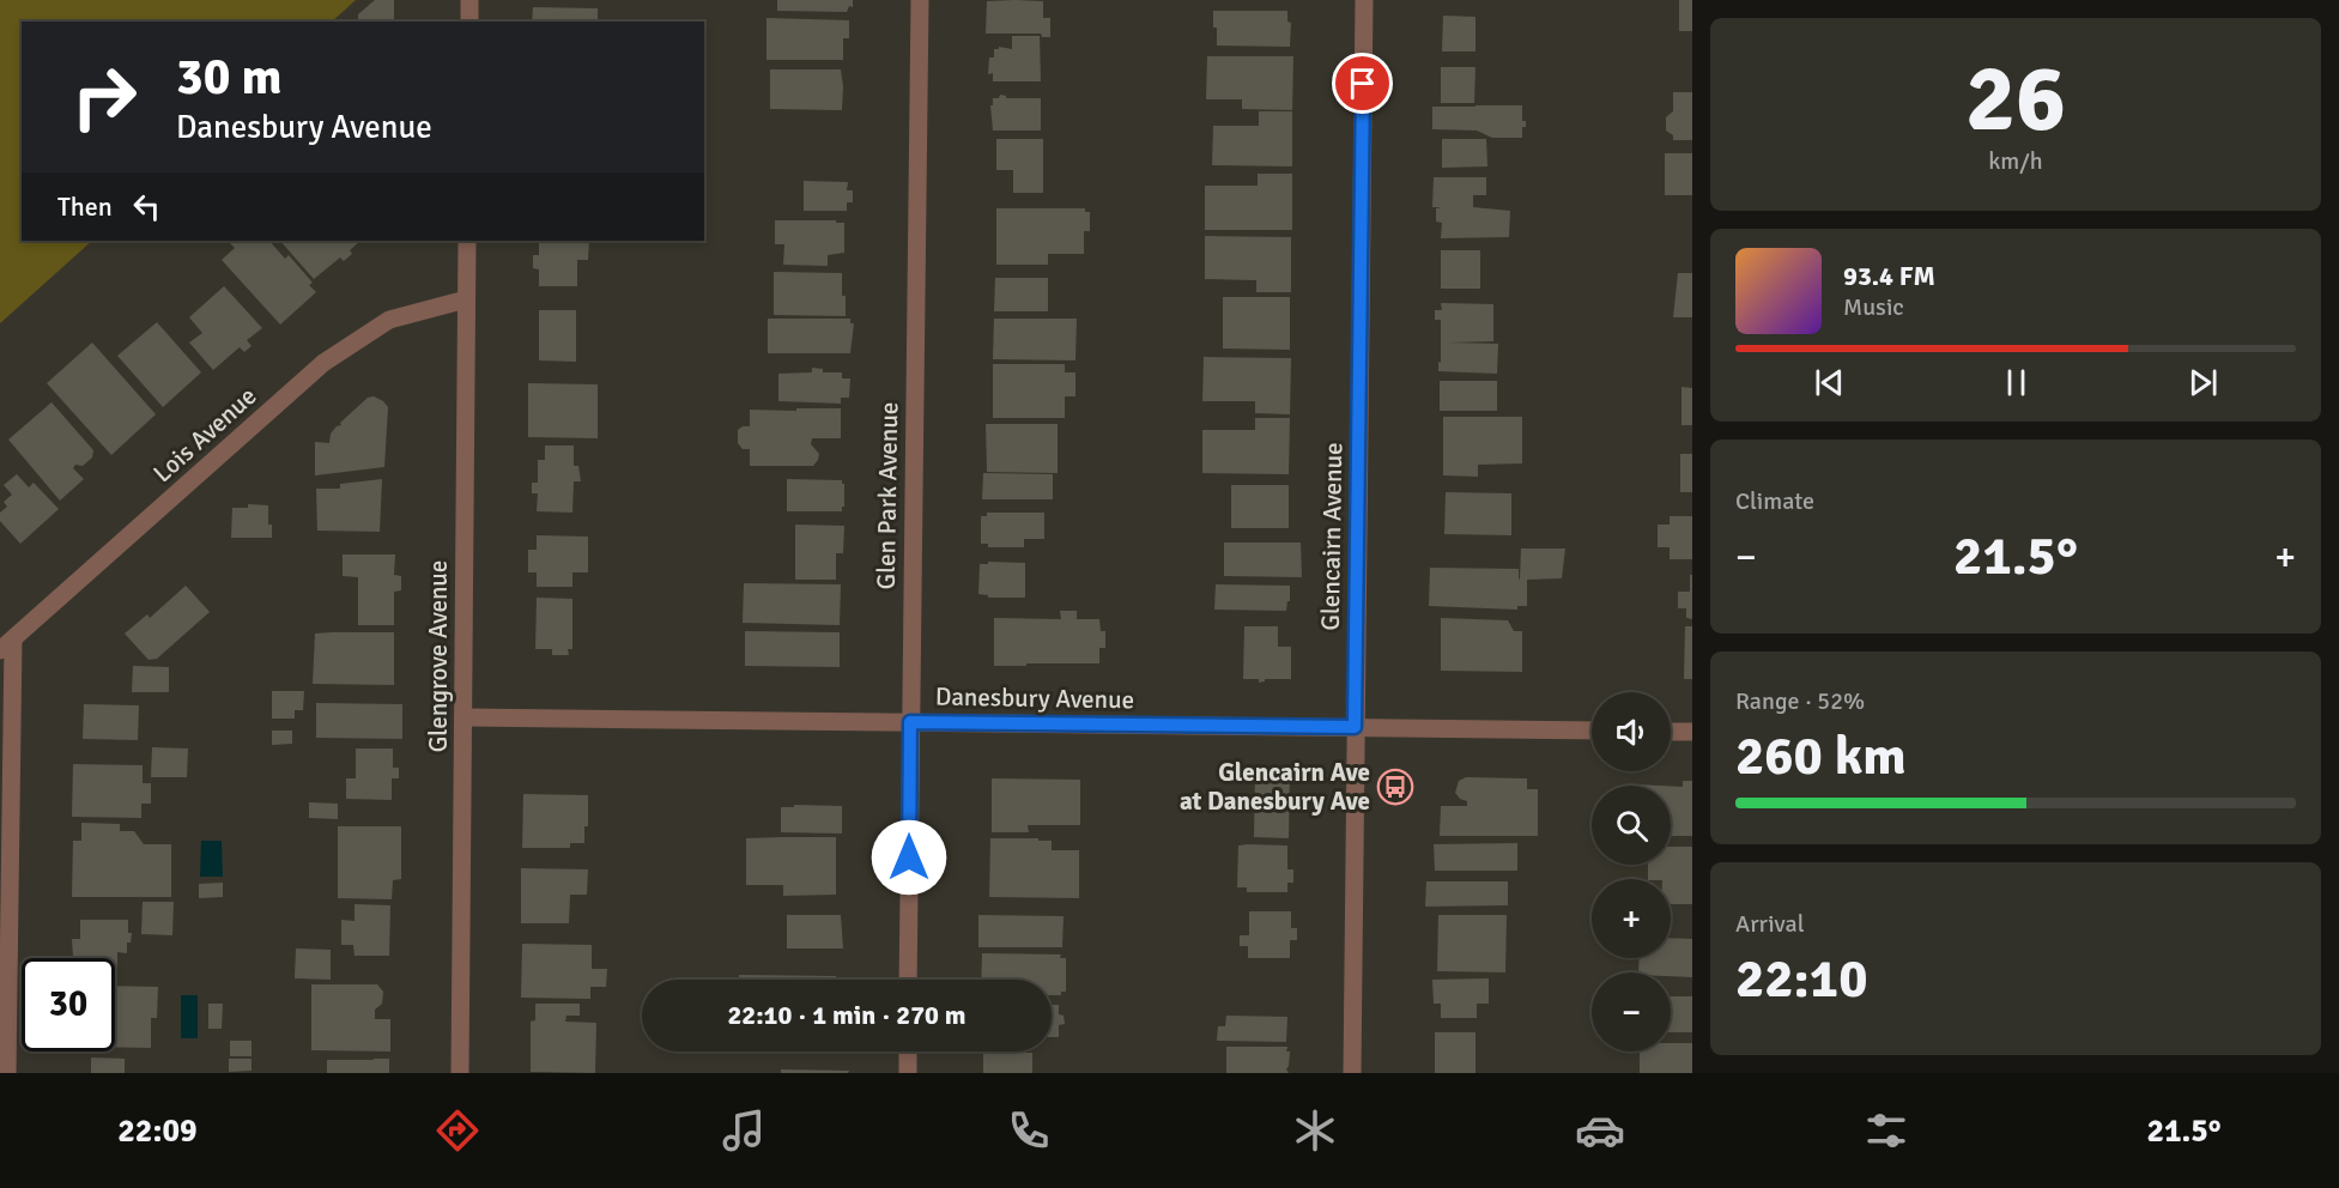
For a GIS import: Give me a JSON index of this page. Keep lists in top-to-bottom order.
{
  "streets": {
    "street": [
      "Lois Avenue",
      "Glen Park Avenue",
      "Glencairn Avenue",
      "Glengrove Avenue",
      "Danesbury Avenue"
    ]
  },
  "crossings": [
    ["Lois Avenue", "Glengrove Avenue"],
    ["Glen Park Avenue", "Danesbury Avenue"],
    ["Glencairn Avenue", "Danesbury Avenue"],
    ["Glengrove Avenue", "Danesbury Avenue"]
  ],
  "places": {
    "bus stop": ["Glencairn Ave at Danesbury Ave"]
  },
  "page": {
    "tile": [
      ["26", "km/h"],
      "Climate",
      ["Range · 52%", "260 km"],
      ["Arrival", "22:10"]
    ],
    "turn": ["30 m", "Danesbury Avenue"],
    "then": "Then",
    "song": ["93.4 FM", "Music"],
    "heat": ["−", "21.5°", "+"],
    "map_buttons": ["+", "−"],
    "limit": "30",
    "trip": "22:10 · 1 min · 270 m",
    "tabs": ["22:09", "21.5°"]
  }
}
